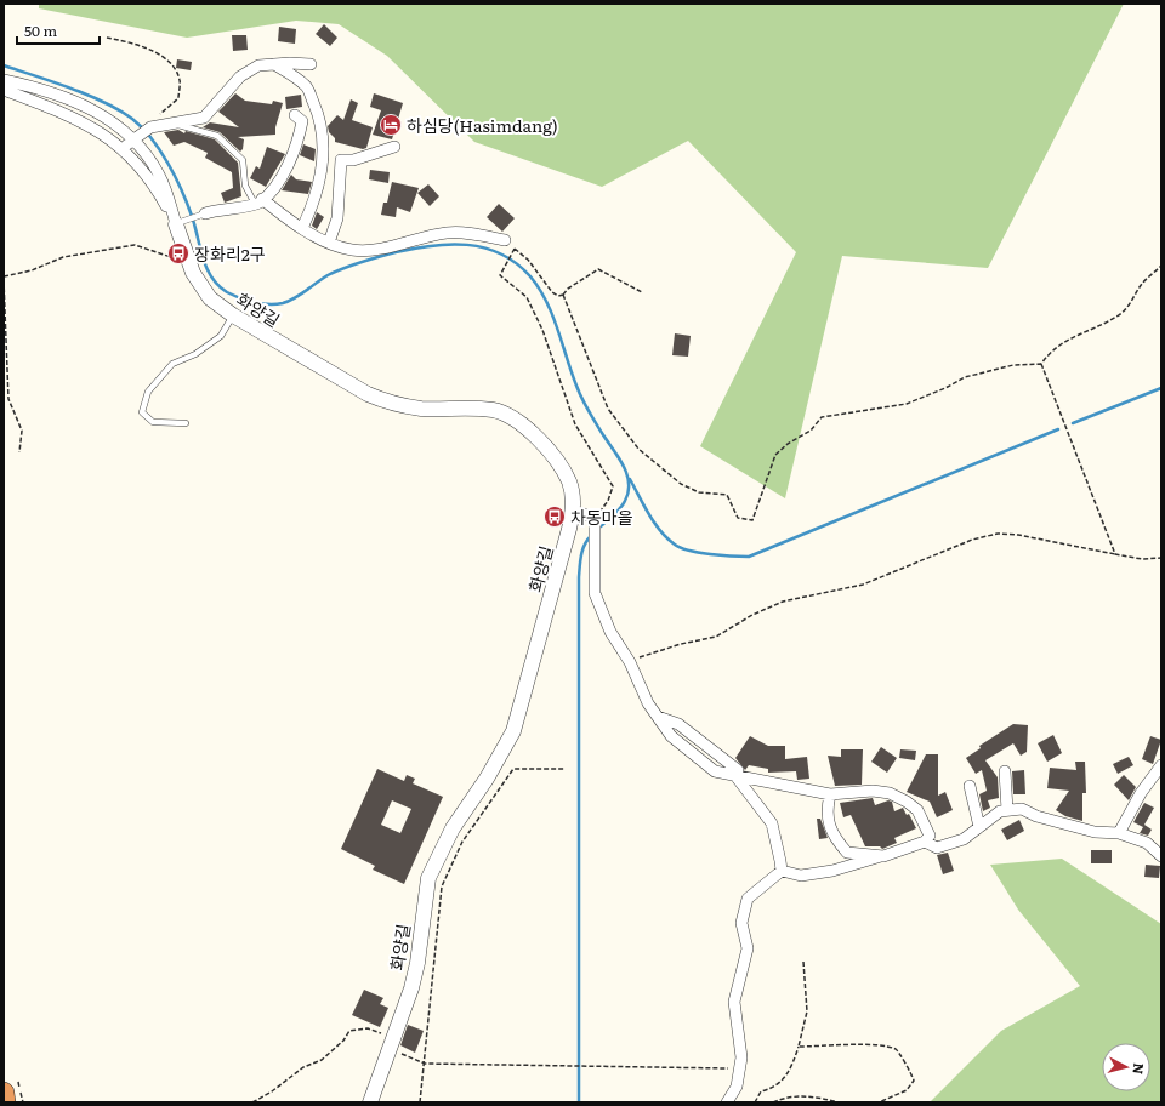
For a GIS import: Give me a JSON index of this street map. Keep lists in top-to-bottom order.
{
  "streets": {
    "street": ["화양길"]
  },
  "places": {
    "hotel": ["하심당(Hasimdang)"],
    "bus stop": ["장화리2구", "차동마을"]
  },
  "scale_bar": "50 m",
  "north": "right"
}
